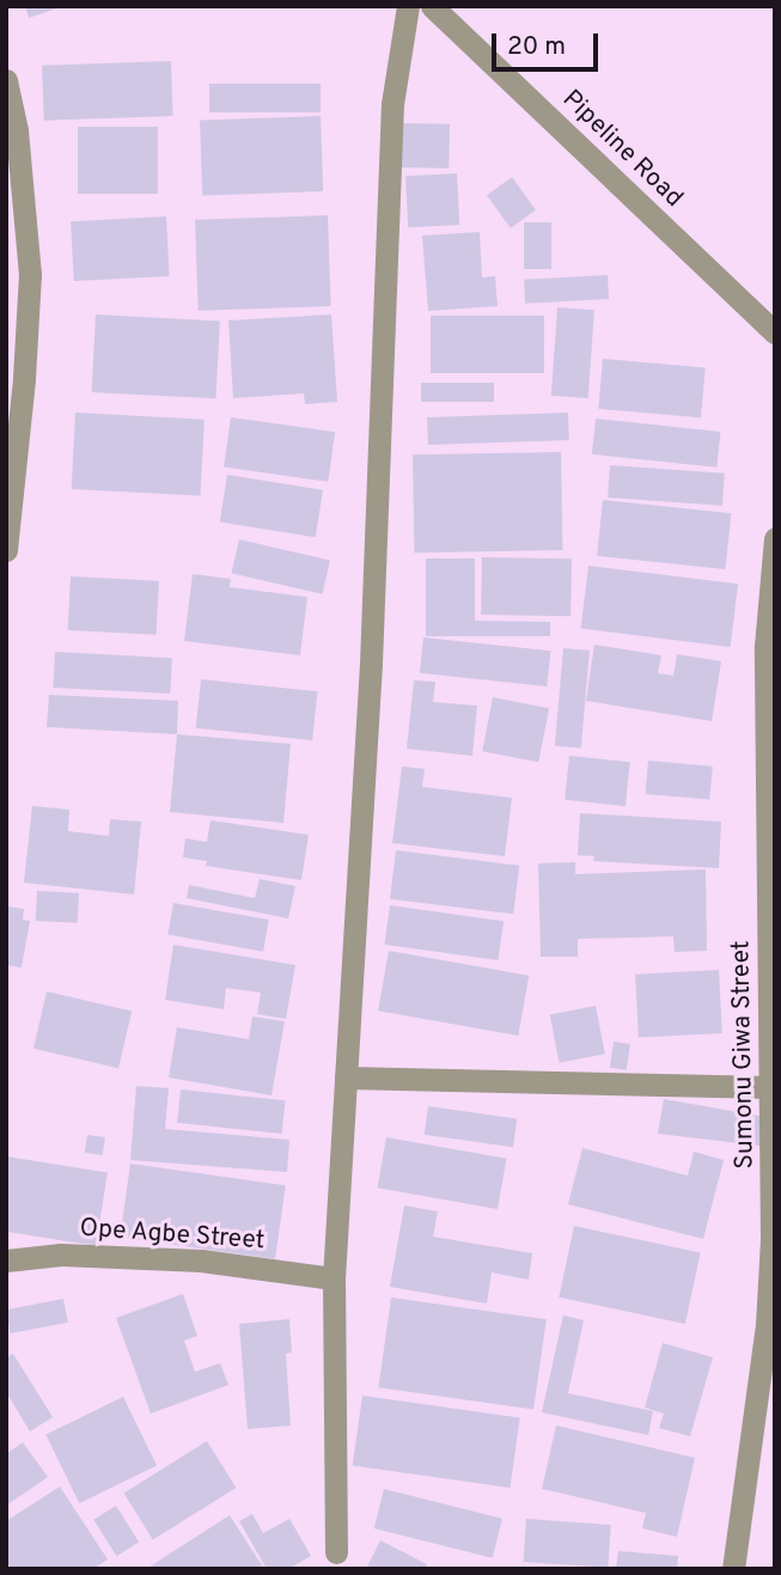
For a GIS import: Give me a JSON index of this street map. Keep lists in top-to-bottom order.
{
  "streets": {
    "street": ["Pipeline Road", "Sumonu Giwa Street", "Ope Agbe Street"]
  },
  "scale_bar": "20 m"
}
